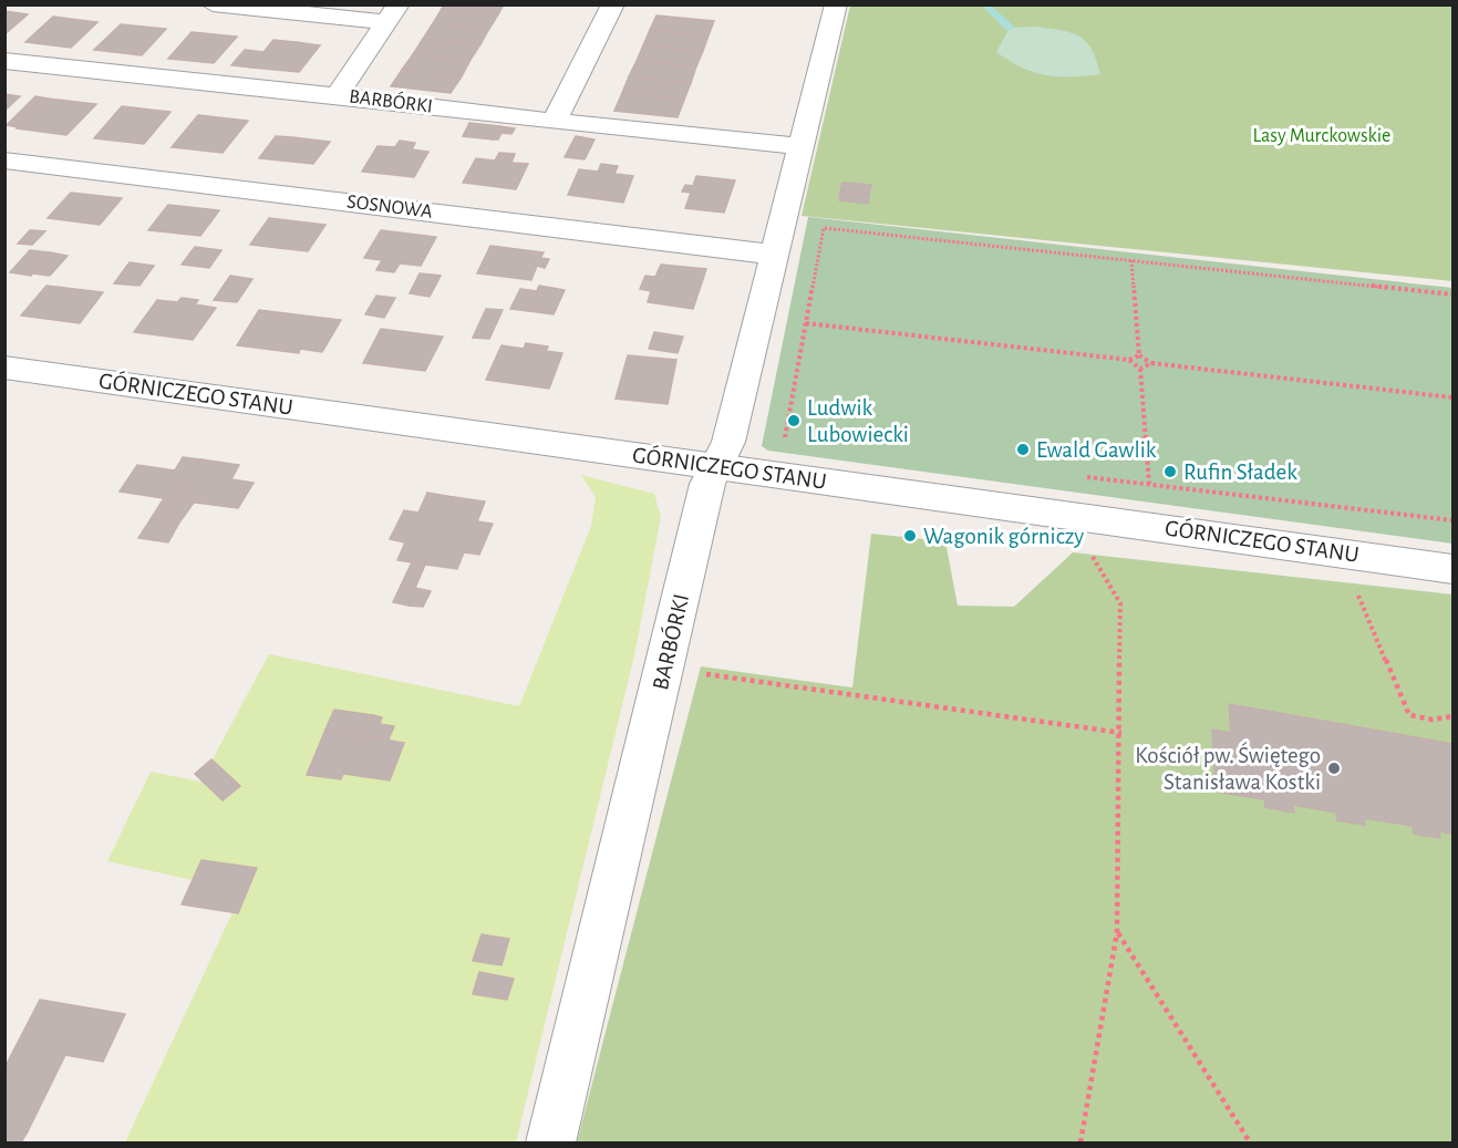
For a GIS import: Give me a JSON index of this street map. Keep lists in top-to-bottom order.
{
  "streets": {
    "street": ["BARBÓRKI", "SOSNOWA", "GÓRNICZEGO STANU"]
  },
  "crossings": [
    ["BARBÓRKI", "SOSNOWA"],
    ["BARBÓRKI", "GÓRNICZEGO STANU"]
  ],
  "parks": ["Lasy Murckowskie"],
  "places": [
    "Ludwik Lubowiecki",
    "Ewald Gawlik",
    "Rufin Sładek",
    "Wagonik górniczy",
    "Kościół pw. Świętego Stanisława Kostki"
  ]
}
